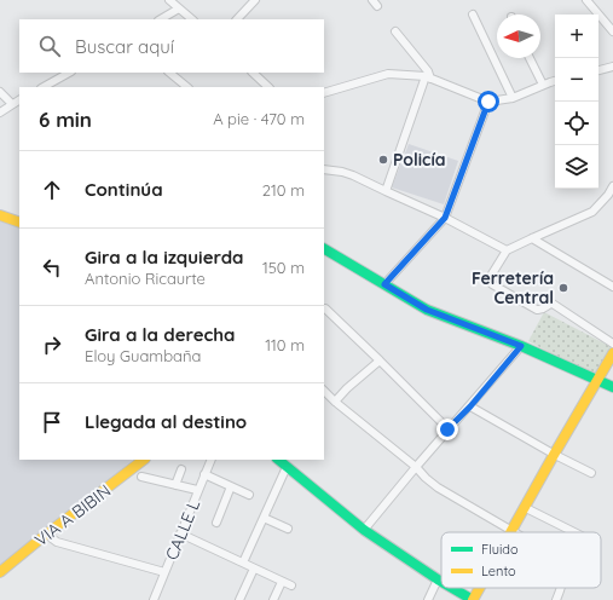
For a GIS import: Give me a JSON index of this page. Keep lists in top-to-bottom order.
{
  "streets": {
    "main road": ["VIA A BIBIN"],
    "street": ["CALLE L"]
  },
  "places": ["Policía", "Ferretería Central"],
  "legend": ["Fluido", "Lento"],
  "north": "left",
  "page": {
    "map_buttons": ["+", "−"],
    "search": "Buscar aquí",
    "heading": ["6 min", "A pie · 470 m"],
    "list": [
      ["Continúa", "210 m"],
      ["Gira a la izquierda", "Antonio Ricaurte", "150 m"],
      ["Gira a la derecha", "Eloy Guambaña", "110 m"],
      "Llegada al destino"
    ]
  }
}
